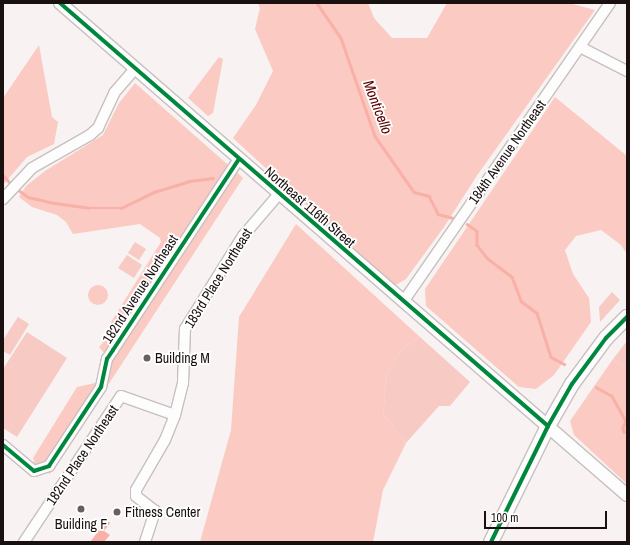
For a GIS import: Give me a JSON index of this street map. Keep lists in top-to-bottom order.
{
  "streets": {
    "street": [
      "184th Avenue Northeast",
      "Northeast 116th Street",
      "183rd Place Northeast",
      "182nd Avenue Northeast",
      "182nd Place Northeast"
    ]
  },
  "crossings": [
    ["184th Avenue Northeast", "Northeast 116th Street"],
    ["Northeast 116th Street", "183rd Place Northeast"],
    ["Northeast 116th Street", "182nd Avenue Northeast"],
    ["183rd Place Northeast", "182nd Place Northeast"]
  ],
  "water": ["Monticello"],
  "places": ["Building M", "Building F", "Fitness Center"],
  "scale_bar": "100 m"
}
